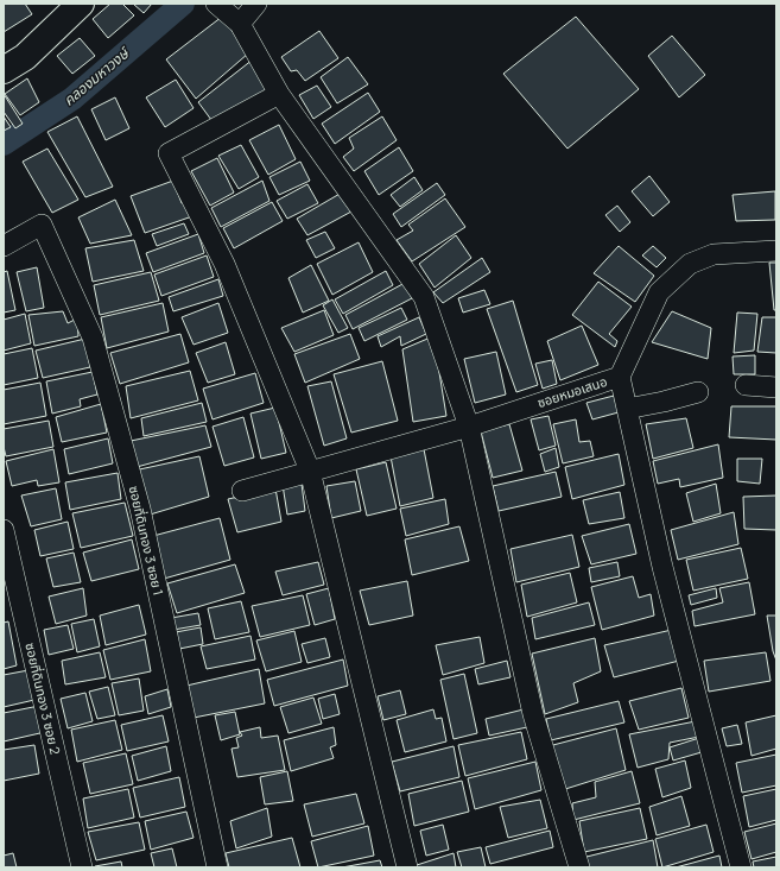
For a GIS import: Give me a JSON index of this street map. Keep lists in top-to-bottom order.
{
  "streets": {
    "street": ["ซอยหมอเสนอ", "ซอยที่ดินทอง 3 ซอย 1", "ซอยที่ดินทอง 3 ซอย 2"]
  },
  "water": ["คลองมหาวงษ์"]
}
